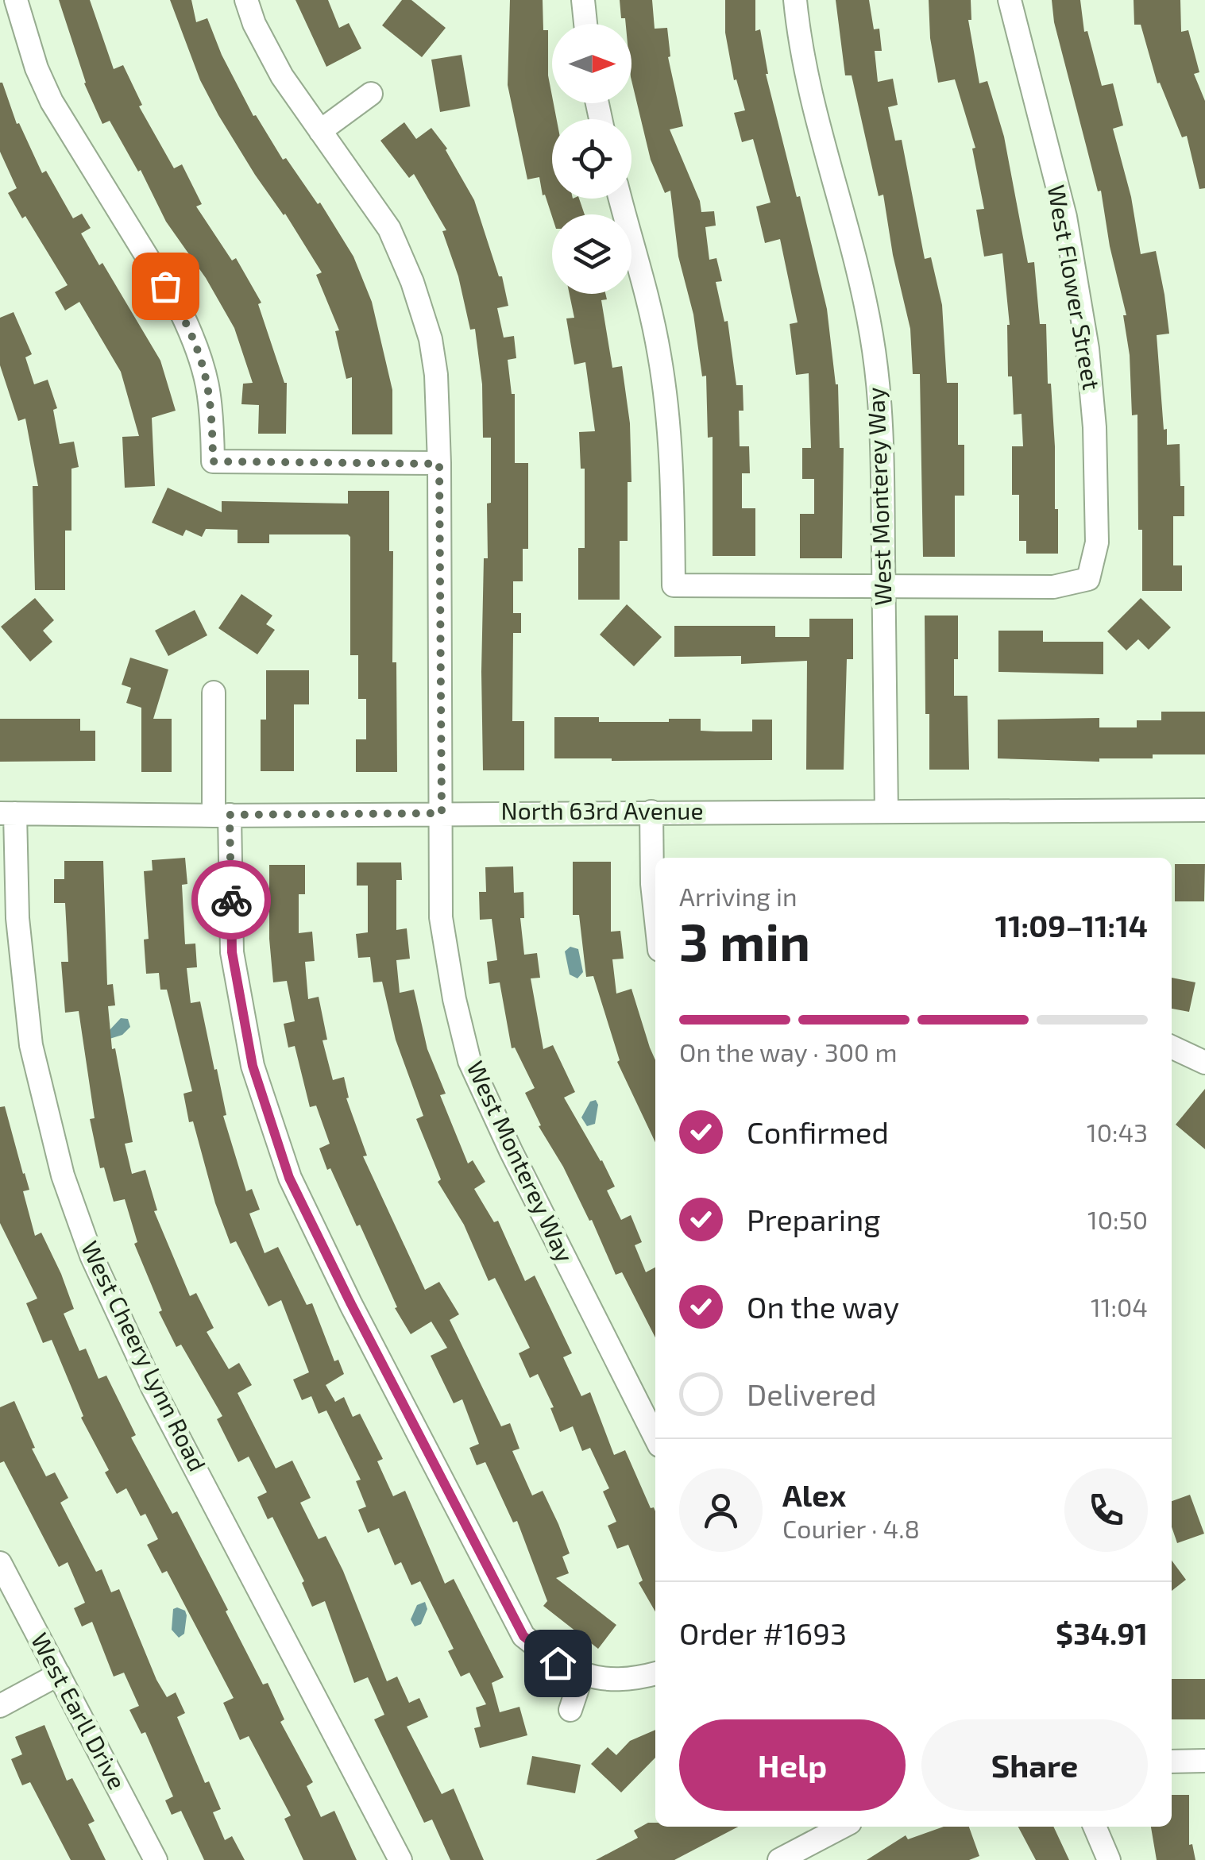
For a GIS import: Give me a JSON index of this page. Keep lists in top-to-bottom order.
{
  "streets": {
    "street": [
      "West Flower Street",
      "West Monterey Way",
      "North 63rd Avenue",
      "West Cheery Lynn Road",
      "West Earll Drive"
    ]
  },
  "crossings": [
    ["West Flower Street", "West Monterey Way"],
    ["West Monterey Way", "North 63rd Avenue"],
    ["North 63rd Avenue", "West Cheery Lynn Road"]
  ],
  "north": "right",
  "page": {
    "heading": ["3 min", "Arriving in", "11:09–11:14"],
    "panel": [
      "Alex",
      "Courier · 4.8",
      "Order #1693",
      "$34.91"
    ],
    "bar": "On the way · 300 m",
    "list": [
      ["Confirmed", "10:43"],
      ["Preparing", "10:50"],
      ["On the way", "11:04"],
      "Delivered"
    ],
    "buttons": ["Help", "Share"]
  }
}
